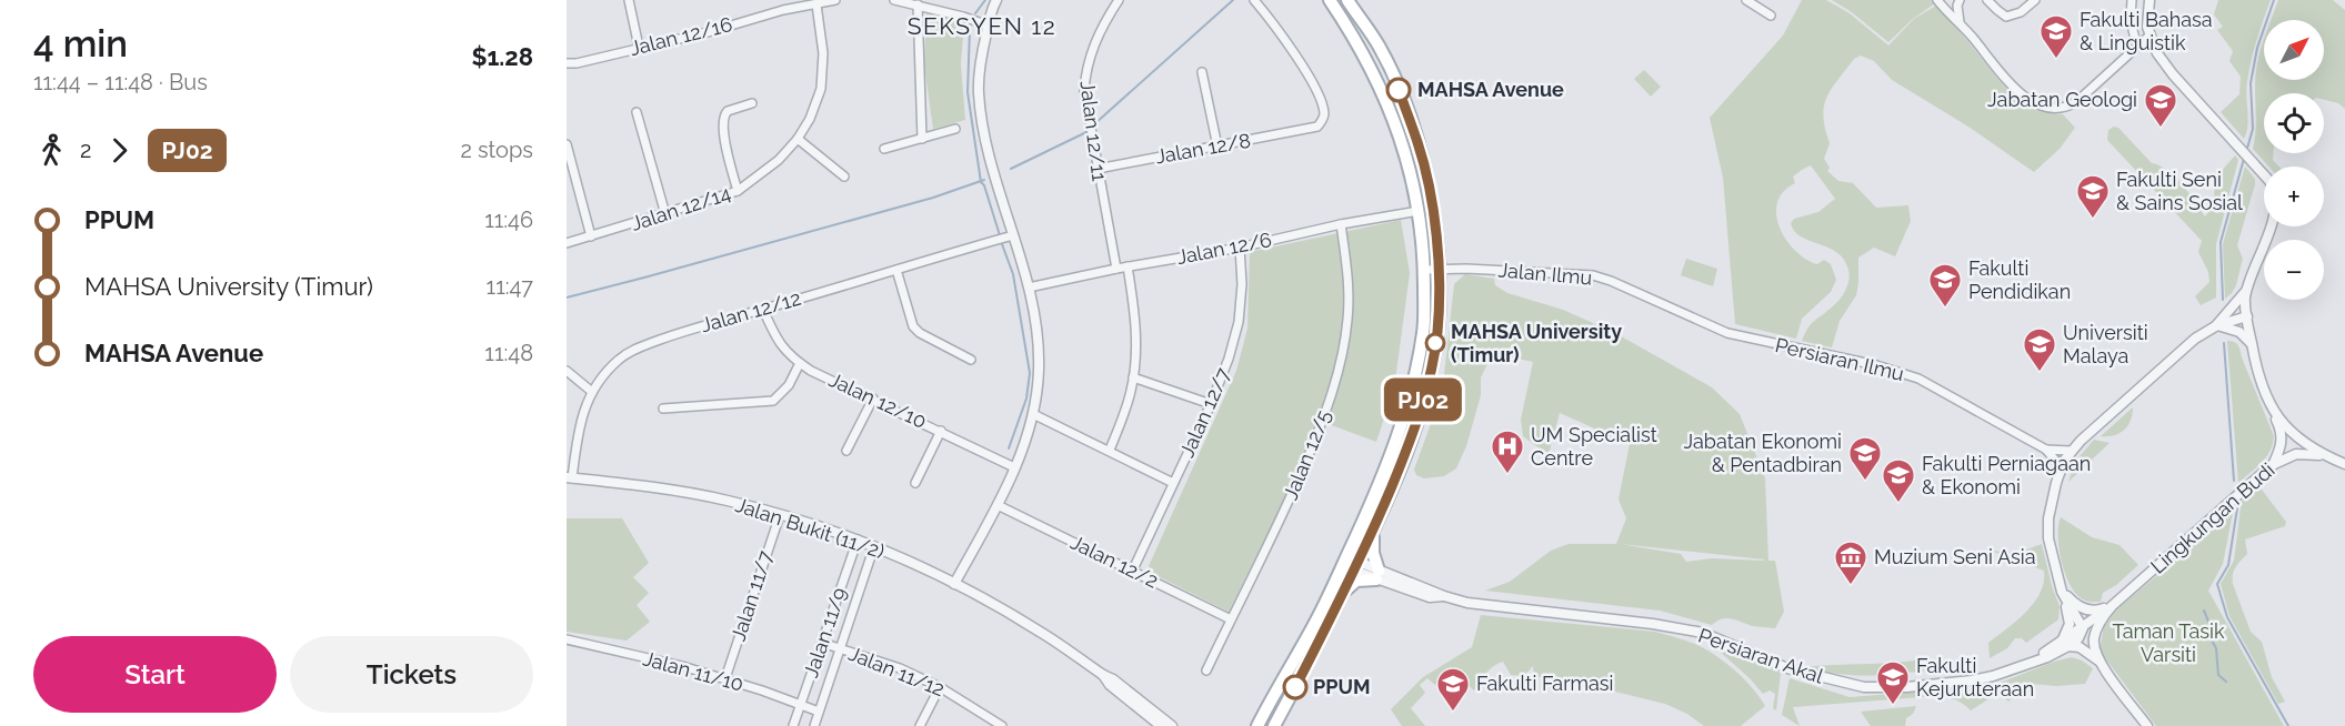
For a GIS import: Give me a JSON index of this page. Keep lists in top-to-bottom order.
{
  "streets": {
    "street": [
      "Jalan 12/16",
      "Jalan 12/11",
      "Jalan 12/8",
      "Jalan 12/14",
      "Jalan 12/6",
      "Jalan Ilmu",
      "Jalan 12/12",
      "Persiaran Ilmu",
      "Jalan 12/10",
      "Jalan 12/7",
      "Jalan 12/5",
      "Lingkungan Budi",
      "Jalan Bukit (11/2)",
      "Jalan 12/2",
      "Jalan 11/7",
      "Jalan 11/9",
      "Persiaran Akal",
      "Jalan 11/10",
      "Jalan 11/12"
    ]
  },
  "crossings": [
    ["Jalan 12/16", "Jalan 12/14"],
    ["Jalan 12/11", "Jalan 12/8"],
    ["Jalan 12/11", "Jalan 12/6"],
    ["Jalan 12/6", "Jalan 12/7"],
    ["Jalan 12/6", "Jalan 12/5"],
    ["Jalan Ilmu", "Persiaran Ilmu"],
    ["Jalan 12/12", "Jalan 12/10"],
    ["Jalan 12/12", "Jalan Bukit (11/2)"],
    ["Jalan 12/7", "Jalan 12/2"],
    ["Jalan 12/5", "Jalan 12/2"],
    ["Lingkungan Budi", "Persiaran Akal"],
    ["Jalan Bukit (11/2)", "Jalan 11/7"],
    ["Jalan Bukit (11/2)", "Jalan 11/9"],
    ["Jalan 11/7", "Jalan 11/10"],
    ["Jalan 11/9", "Jalan 11/10"],
    ["Jalan 11/9", "Jalan 11/12"]
  ],
  "districts": ["SEKSYEN 12"],
  "parks": ["Taman Tasik Varsiti"],
  "places": {
    "school or university": [
      "Fakulti Bahasa & Linguistik",
      "Jabatan Geologi",
      "Fakulti Seni & Sains Sosial",
      "Fakulti Pendidikan",
      "Universiti Malaya",
      "Jabatan Ekonomi & Pentadbiran",
      "Fakulti Perniagaan & Ekonomi",
      "Fakulti Kejuruteraan",
      "Fakulti Farmasi"
    ],
    "other": ["MAHSA Avenue", "MAHSA University (Timur)", "PPUM"],
    "hospital": ["UM Specialist Centre"],
    "museum": ["Muzium Seni Asia"]
  },
  "lines": ["bus line PJ02"],
  "north": "top right",
  "page": {
    "heading": ["4 min", "11:44 – 11:48 · Bus", "$1.28"],
    "on_map": "PJ02",
    "map_buttons": ["+", "−"],
    "legs": ["2", "PJ02", "2 stops"],
    "list": [
      {
        "name": "PPUM",
        "value": "11:46"
      },
      {
        "name": "MAHSA University (Timur)",
        "value": "11:47"
      },
      {
        "name": "MAHSA Avenue",
        "value": "11:48"
      }
    ],
    "buttons": ["Start", "Tickets"]
  }
}
